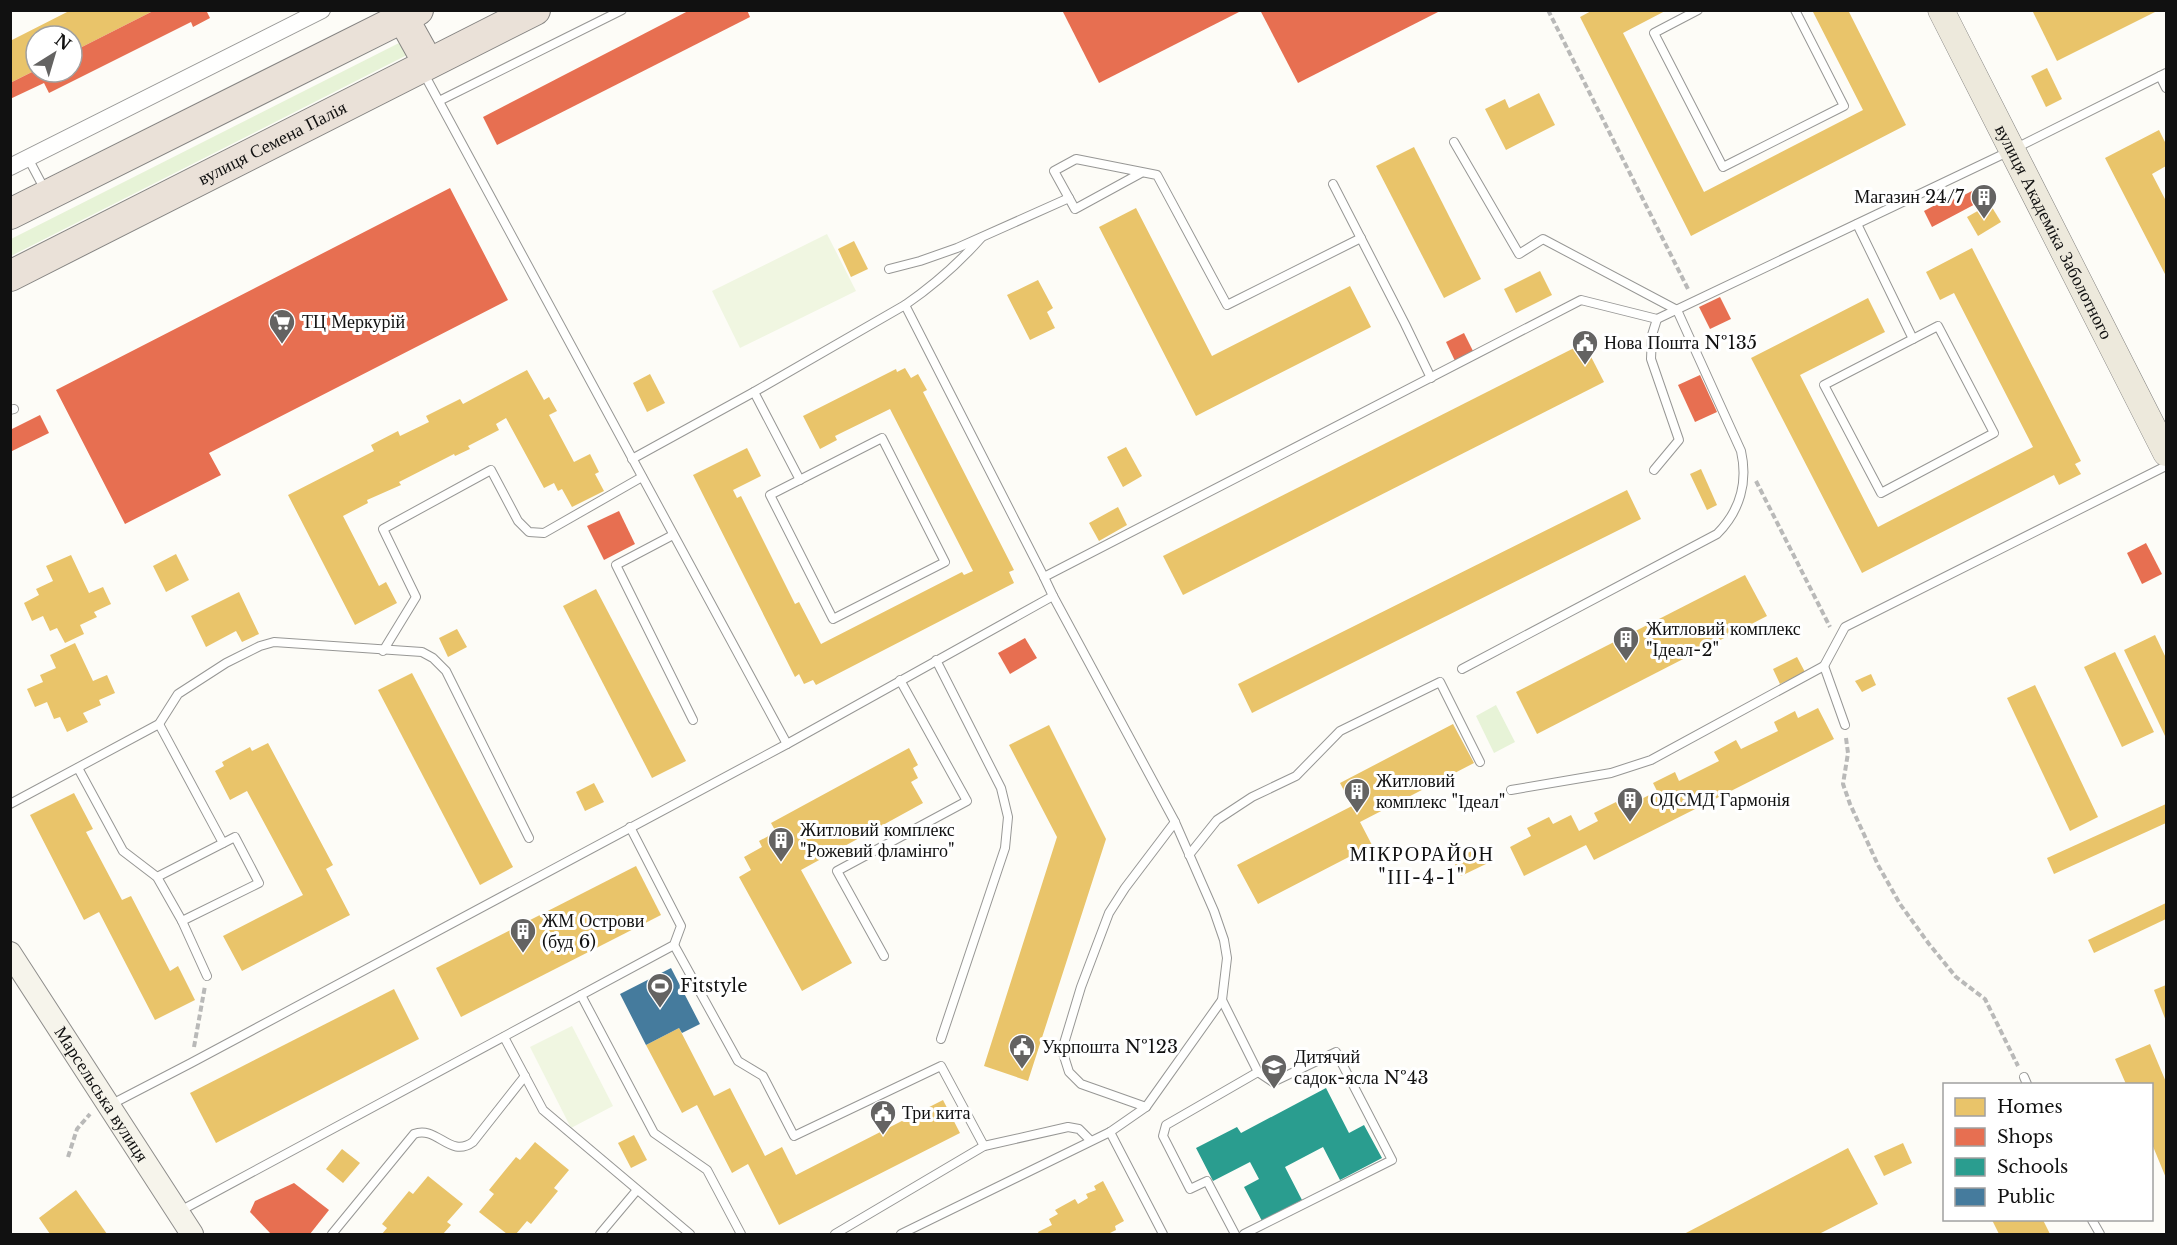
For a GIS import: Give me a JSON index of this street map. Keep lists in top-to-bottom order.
{
  "streets": {
    "highway": ["вулиця Семена Палія"],
    "main road": ["вулиця Академіка Заболотного"],
    "street": ["Марсельська вулиця"]
  },
  "districts": ["МІКРОРАЙОН \"ІІІ-4-1\""],
  "places": {
    "building": [
      "Магазин 24/7",
      "Житловий комплекс \"Ідеал-2\"",
      "Житловий комплекс \"Ідеал\"",
      "ОДСМД Гармонія",
      "Житловий комплекс \"Рожевий фламінго\"",
      "ЖМ Острови (буд 6)"
    ],
    "supermarket": ["ТЦ Меркурій"],
    "public building": ["Нова Пошта №135", "Укрпошта №123", "Три кита"],
    "sports": ["Fitstyle"],
    "school or university": ["Дитячий садок-ясла №43"]
  },
  "legend": [
    "Homes",
    "Shops",
    "Schools",
    "Public"
  ],
  "north": "top right"
}
